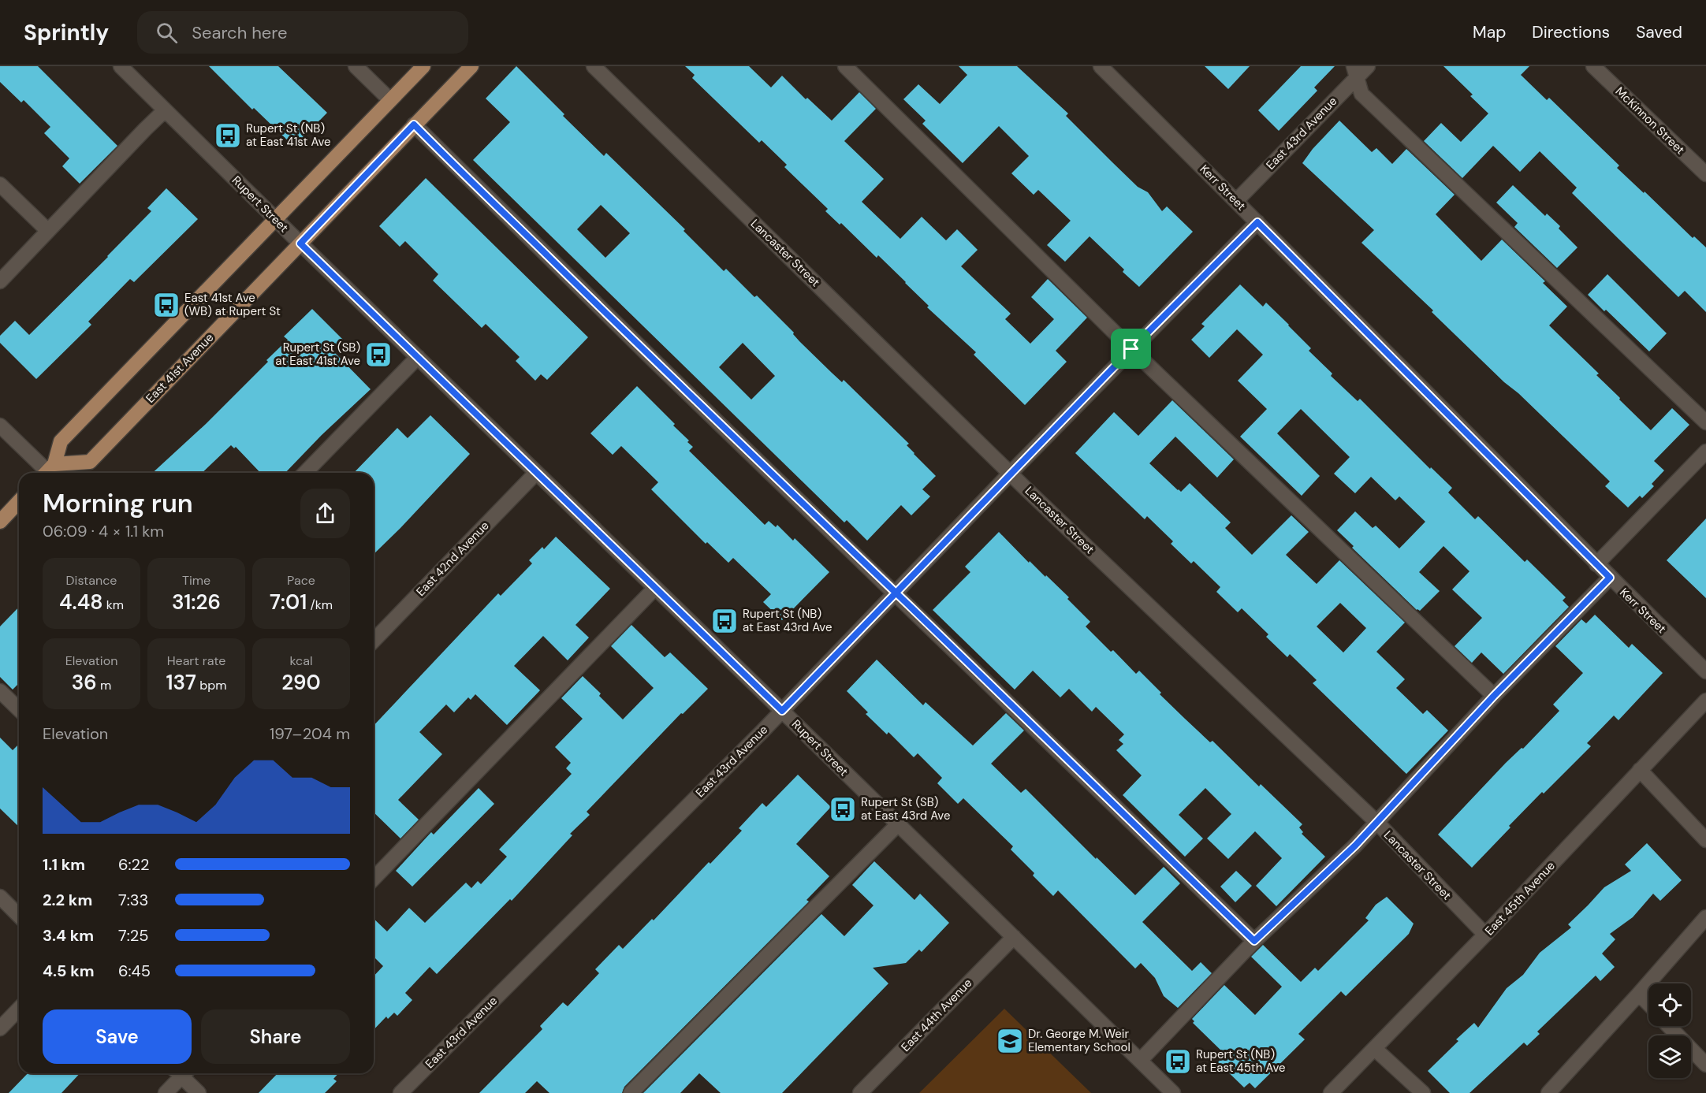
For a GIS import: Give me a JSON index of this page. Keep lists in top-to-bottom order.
{
  "streets": {
    "main road": ["East 41st Avenue"],
    "street": [
      "McKinnon Street",
      "East 43rd Avenue",
      "Kerr Street",
      "Rupert Street",
      "Lancaster Street",
      "East 42nd Avenue",
      "East 45th Avenue",
      "East 44th Avenue"
    ]
  },
  "crossings": [
    ["East 43rd Avenue", "Kerr Street"],
    ["East 43rd Avenue", "Rupert Street"],
    ["East 43rd Avenue", "Lancaster Street"],
    ["Rupert Street", "East 41st Avenue"],
    ["Rupert Street", "East 42nd Avenue"],
    ["Rupert Street", "East 44th Avenue"],
    ["Lancaster Street", "East 45th Avenue"]
  ],
  "places": {
    "bus stop": [
      "Rupert St (NB) at East 41st Ave",
      "East 41st Ave (WB) at Rupert St",
      "Rupert St (SB) at East 41st Ave",
      "Rupert St (NB) at East 43rd Ave",
      "Rupert St (SB) at East 43rd Ave",
      "Rupert St (NB) at East 45th Ave"
    ],
    "school or university": ["Dr. George M. Weir Elementary School"]
  },
  "page": {
    "header": "Sprintly",
    "search": "Search here",
    "nav": ["Map", "Directions", "Saved"],
    "heading": ["Morning run", "06:09 · 4 × 1.1 km"],
    "stats": [
      ["Distance", "4.48 km"],
      ["Time", "31:26"],
      ["Pace", "7:01 /km"],
      ["Elevation", "36 m"],
      ["Heart rate", "137 bpm"],
      ["kcal", "290"]
    ],
    "chart": ["Elevation", "197–204 m"],
    "list": [
      {
        "name": "1.1 km",
        "note": "6:22"
      },
      {
        "name": "2.2 km",
        "note": "7:33"
      },
      {
        "name": "3.4 km",
        "note": "7:25"
      },
      {
        "name": "4.5 km",
        "note": "6:45"
      }
    ],
    "buttons": ["Save", "Share"]
  }
}
